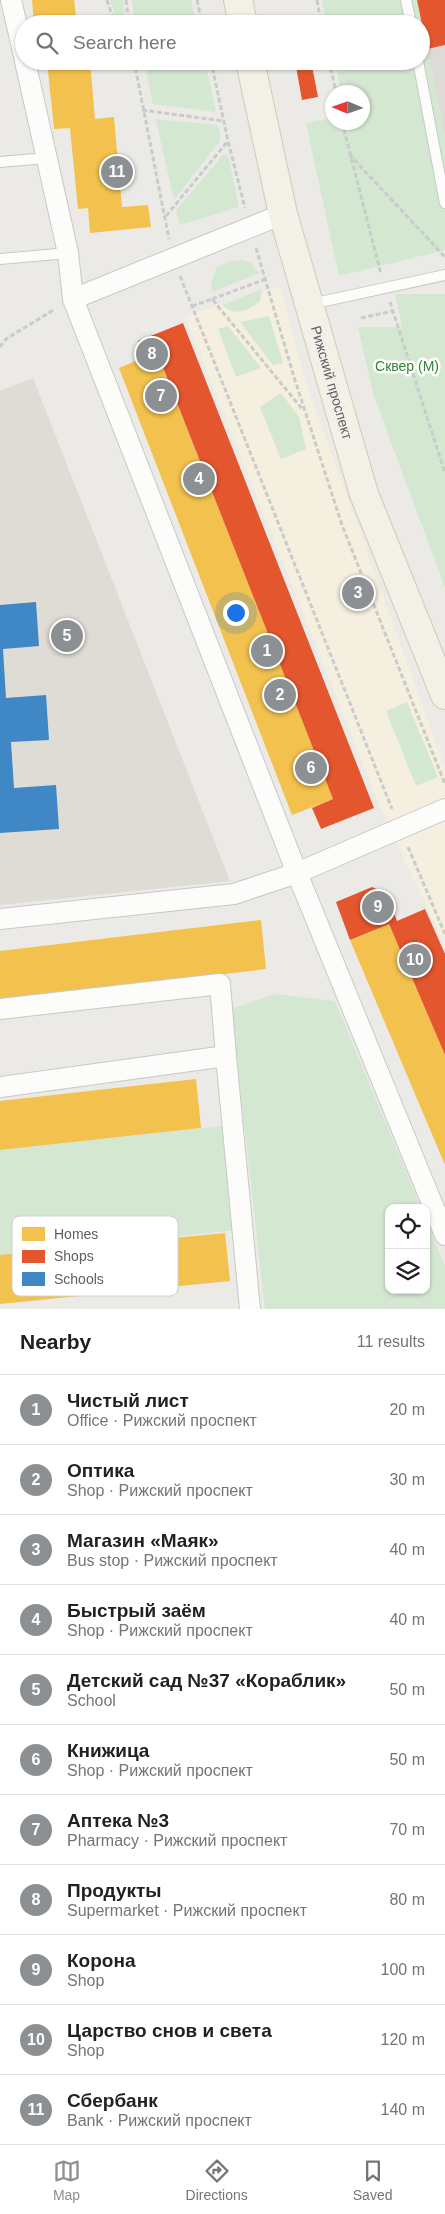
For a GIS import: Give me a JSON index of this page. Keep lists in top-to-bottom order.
{
  "streets": {
    "main road": ["Рижский проспект"]
  },
  "parks": ["Сквер (М)"],
  "legend": ["Homes", "Shops", "Schools"],
  "north": "left",
  "page": {
    "search": "Search here",
    "pins": [
      "11",
      "8",
      "7",
      "4",
      "3",
      "5",
      "1",
      "2",
      "6",
      "9",
      "10"
    ],
    "heading": ["Nearby", "11 results"],
    "list": [
      {
        "mark": "1",
        "name": "Чистый лист",
        "note": "Office · Рижский проспект",
        "value": "20 m"
      },
      {
        "mark": "2",
        "name": "Оптика",
        "note": "Shop · Рижский проспект",
        "value": "30 m"
      },
      {
        "mark": "3",
        "name": "Магазин «Маяк»",
        "note": "Bus stop · Рижский проспект",
        "value": "40 m"
      },
      {
        "mark": "4",
        "name": "Быстрый заём",
        "note": "Shop · Рижский проспект",
        "value": "40 m"
      },
      {
        "mark": "5",
        "name": "Детский сад №37 «Кораблик»",
        "note": "School",
        "value": "50 m"
      },
      {
        "mark": "6",
        "name": "Книжица",
        "note": "Shop · Рижский проспект",
        "value": "50 m"
      },
      {
        "mark": "7",
        "name": "Аптека №3",
        "note": "Pharmacy · Рижский проспект",
        "value": "70 m"
      },
      {
        "mark": "8",
        "name": "Продукты",
        "note": "Supermarket · Рижский проспект",
        "value": "80 m"
      },
      {
        "mark": "9",
        "name": "Корона",
        "note": "Shop",
        "value": "100 m"
      },
      {
        "mark": "10",
        "name": "Царство снов и света",
        "note": "Shop",
        "value": "120 m"
      },
      {
        "mark": "11",
        "name": "Сбербанк",
        "note": "Bank · Рижский проспект",
        "value": "140 m"
      }
    ],
    "nav": ["Map", "Directions", "Saved"]
  }
}
